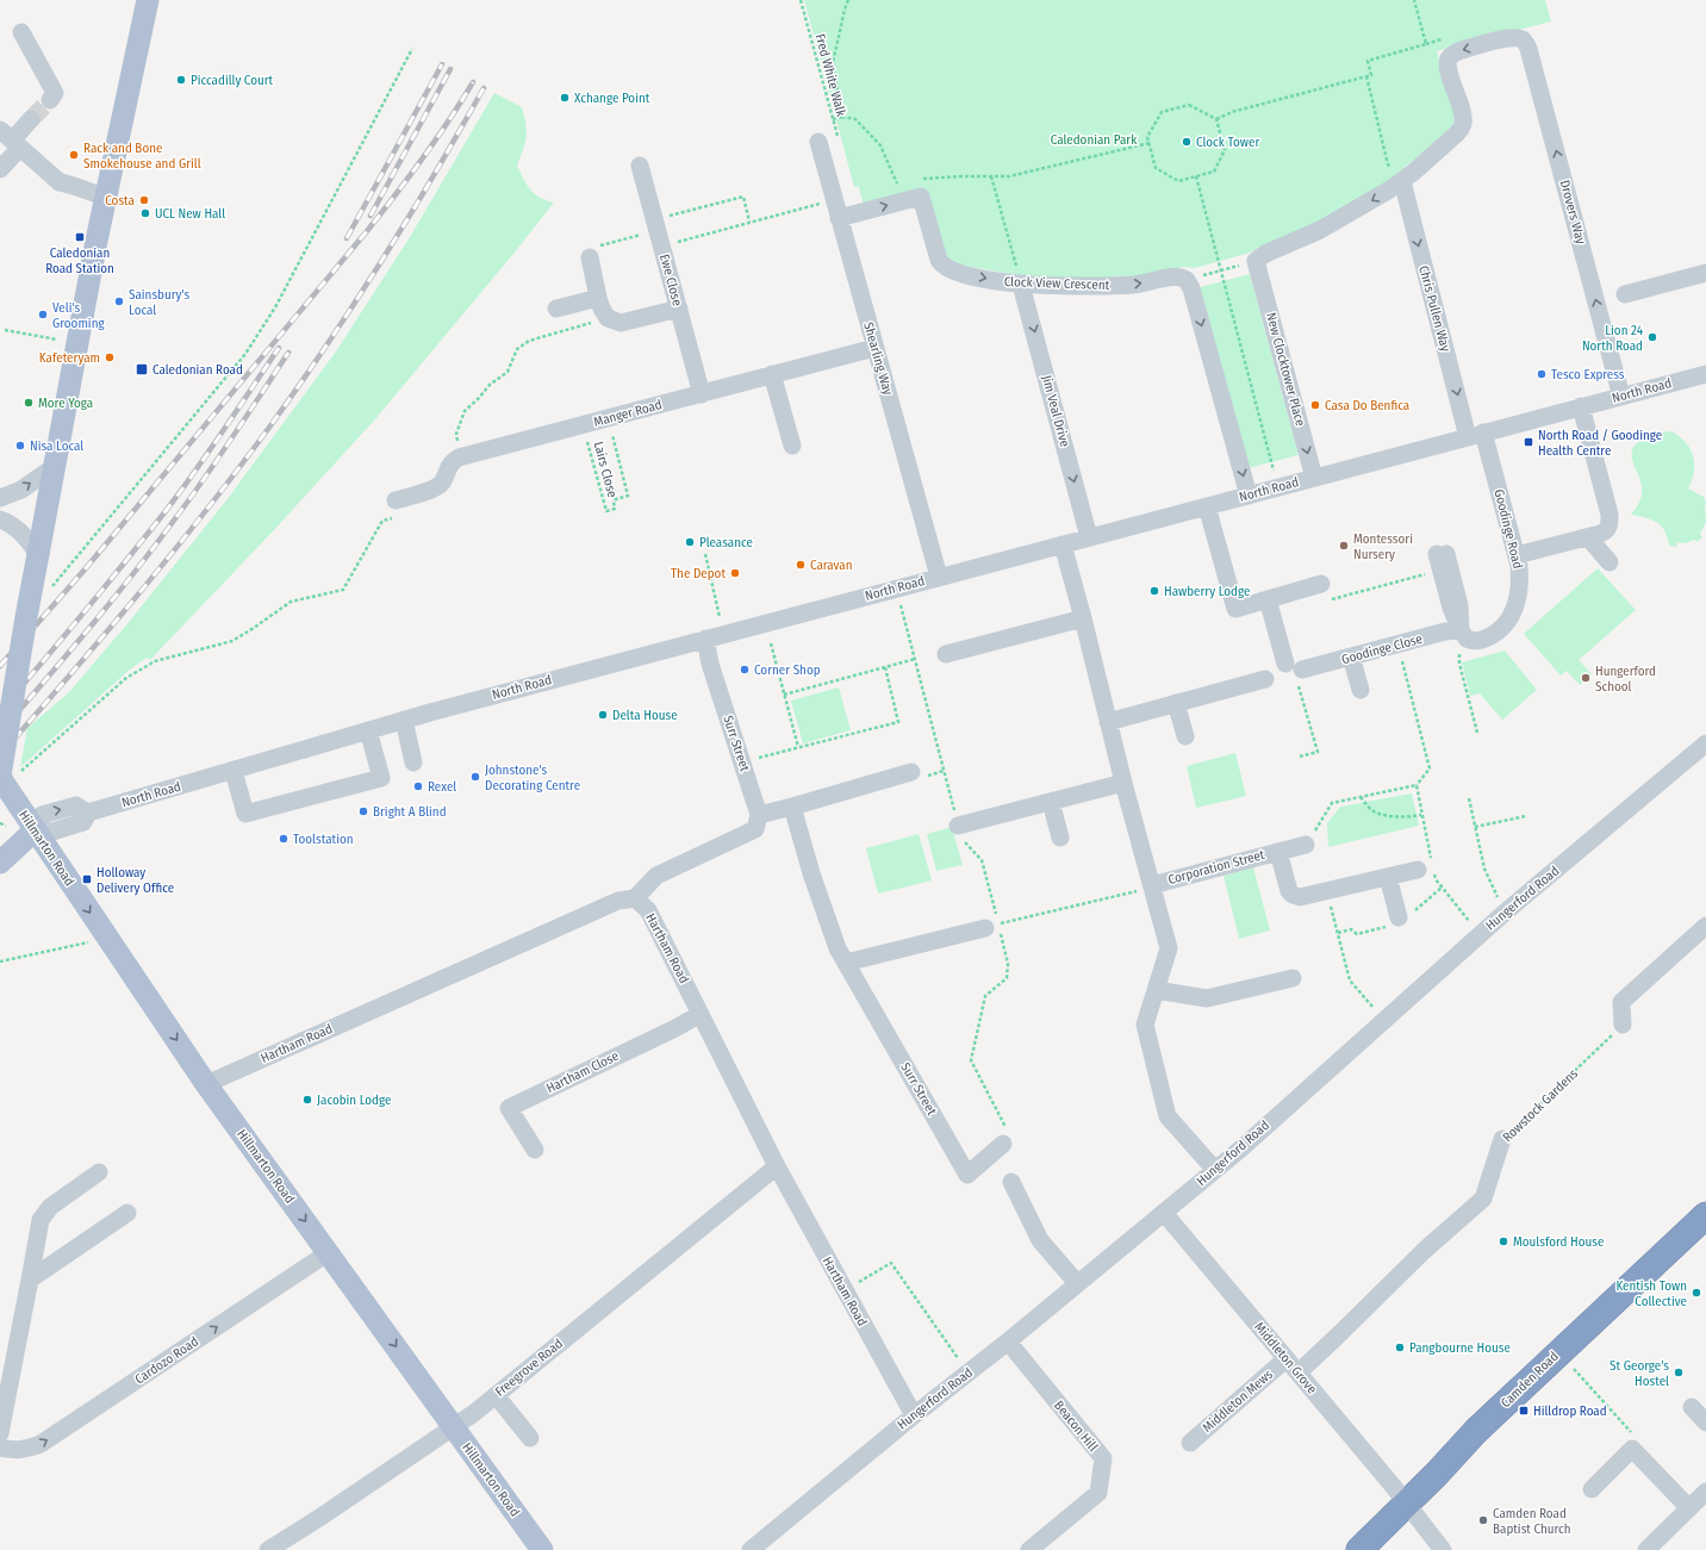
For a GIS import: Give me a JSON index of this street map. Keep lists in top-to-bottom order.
{
  "streets": {
    "highway": ["Camden Road"],
    "main road": ["Hillmarton Road"],
    "street": [
      "Drovers Way",
      "Ewe Close",
      "Clock View Crescent",
      "Chris Pullen Way",
      "Shearling Way",
      "New Clocktower Place",
      "North Road",
      "Jim Veal Drive",
      "Manger Road",
      "Goodinge Road",
      "Goodinge Close",
      "Surr Street",
      "Corporation Street",
      "Hungerford Road",
      "Hartham Road",
      "Hartham Close",
      "Rowstock Gardens",
      "Middleton Grove",
      "Cardozo Road",
      "Freegrove Road",
      "Middleton Mews",
      "Beacon Hill"
    ],
    "path": ["Fred White Walk", "Lairs Close"]
  },
  "crossings": [
    ["Fred White Walk", "Shearling Way"],
    ["Drovers Way", "Chris Pullen Way"],
    ["Drovers Way", "North Road"],
    ["Ewe Close", "Manger Road"],
    ["Clock View Crescent", "Shearling Way"],
    ["Clock View Crescent", "Jim Veal Drive"],
    ["Chris Pullen Way", "North Road"],
    ["Chris Pullen Way", "Goodinge Road"],
    ["Shearling Way", "North Road"],
    ["Shearling Way", "Manger Road"],
    ["New Clocktower Place", "North Road"],
    ["North Road", "Jim Veal Drive"],
    ["North Road", "Goodinge Road"],
    ["North Road", "Surr Street"],
    ["North Road", "Hillmarton Road"],
    ["North Road", "Corporation Street"],
    ["Manger Road", "Lairs Close"],
    ["Goodinge Road", "Goodinge Close"],
    ["Hillmarton Road", "Hartham Road"],
    ["Hillmarton Road", "Cardozo Road"],
    ["Hillmarton Road", "Freegrove Road"],
    ["Corporation Street", "Hungerford Road"],
    ["Hungerford Road", "Hartham Road"],
    ["Hungerford Road", "Middleton Grove"],
    ["Hungerford Road", "Beacon Hill"],
    ["Hartham Road", "Hartham Close"],
    ["Hartham Road", "Freegrove Road"],
    ["Rowstock Gardens", "Middleton Grove"],
    ["Middleton Grove", "Camden Road"],
    ["Middleton Grove", "Middleton Mews"]
  ],
  "one_way": [
    "Clock View Crescent",
    "Chris Pullen Way",
    "Jim Veal Drive",
    "Hillmarton Road"
  ],
  "parks": ["Caledonian Park"],
  "places": {
    "other": [
      "Piccadilly Court",
      "Xchange Point",
      "Clock Tower",
      "Rack and Bone Smokehouse and Grill",
      "Costa",
      "UCL New Hall",
      "Sainsbury's Local",
      "Veli's Grooming",
      "Lion 24 North Road",
      "Kafeteryam",
      "Tesco Express",
      "More Yoga",
      "Casa Do Benfica",
      "Nisa Local",
      "Pleasance",
      "Montessori Nursery",
      "Caravan",
      "The Depot",
      "Hawberry Lodge",
      "Corner Shop",
      "Hungerford School",
      "Delta House",
      "Johnstone's Decorating Centre",
      "Rexel",
      "Bright A Blind",
      "Toolstation",
      "Jacobin Lodge",
      "Moulsford House",
      "Kentish Town Collective",
      "Pangbourne House",
      "St George's Hostel",
      "Camden Road Baptist Church"
    ],
    "transit": [
      "Caledonian Road Station",
      "Caledonian Road",
      "North Road / Goodinge Health Centre",
      "Holloway Delivery Office",
      "Hilldrop Road"
    ]
  }
}
